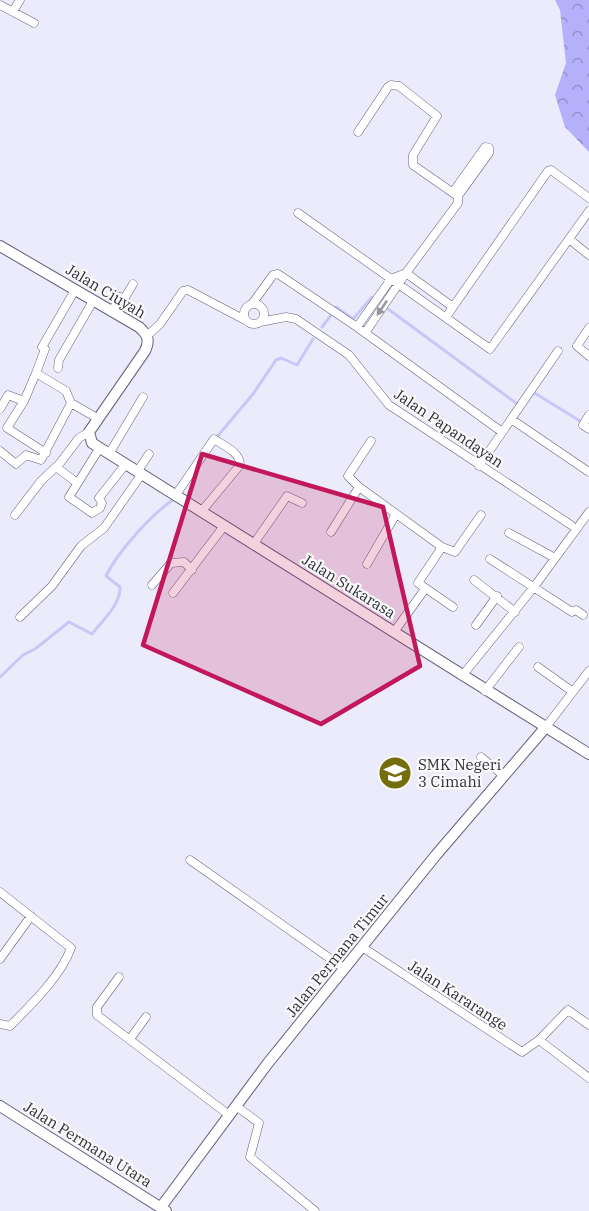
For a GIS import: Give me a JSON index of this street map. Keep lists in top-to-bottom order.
{
  "streets": {
    "street": [
      "Jalan Ciuyah",
      "Jalan Papandayan",
      "Jalan Sukarasa",
      "Jalan Permana Timur",
      "Jalan Kararange",
      "Jalan Permana Utara"
    ]
  },
  "crossings": [
    ["Jalan Sukarasa", "Jalan Permana Timur"],
    ["Jalan Permana Timur", "Jalan Kararange"],
    ["Jalan Permana Timur", "Jalan Permana Utara"]
  ],
  "places": {
    "school or university": ["SMK Negeri 3 Cimahi"]
  }
}
